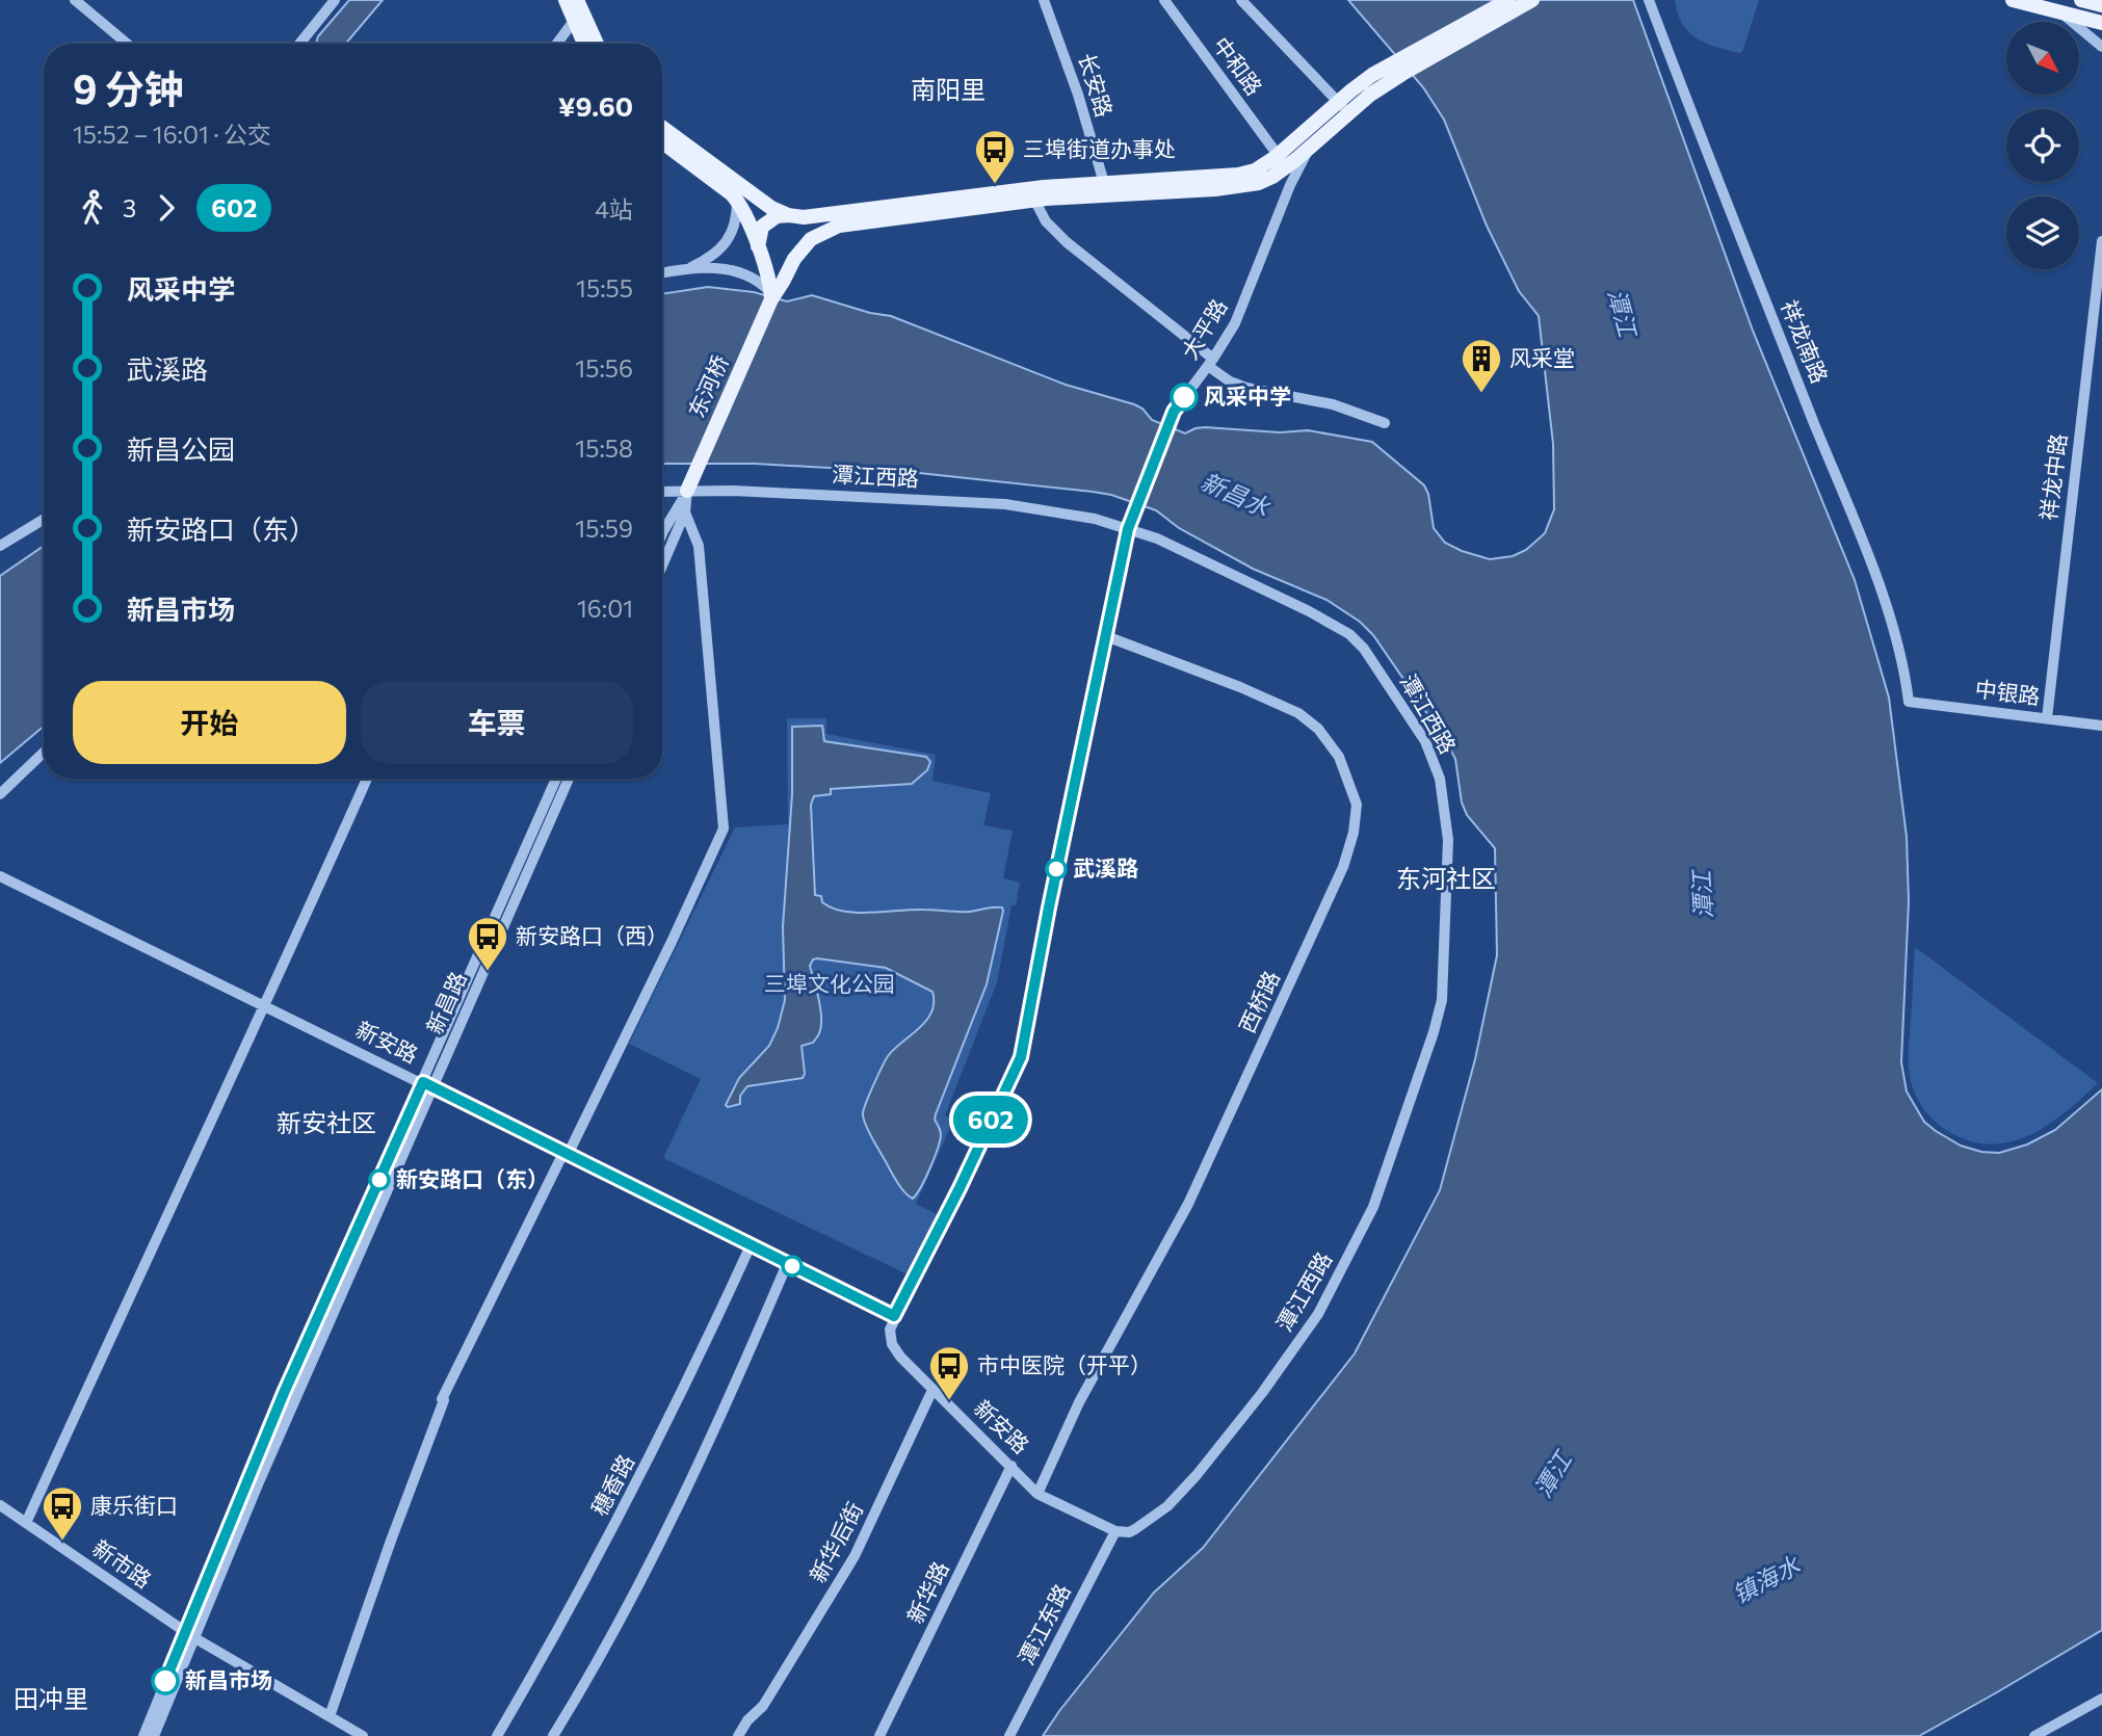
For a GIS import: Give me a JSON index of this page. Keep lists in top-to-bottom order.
{
  "streets": {
    "main road": ["东河桥"],
    "street": [
      "中和路",
      "长安路",
      "大平路",
      "祥龙南路",
      "潭江西路",
      "祥龙中路",
      "中银路",
      "西桥路",
      "新昌路",
      "新安路",
      "穗香路",
      "新华后街",
      "新市路",
      "新华路",
      "潭江东路"
    ]
  },
  "crossings": [
    ["大平路", "东河桥"],
    ["大平路", "潭江西路"],
    ["祥龙南路", "中银路"],
    ["东河桥", "潭江西路"],
    ["潭江西路", "新安路"],
    ["潭江西路", "潭江东路"],
    ["祥龙中路", "中银路"],
    ["西桥路", "新安路"],
    ["新昌路", "新安路"],
    ["新昌路", "新市路"],
    ["新安路", "穗香路"],
    ["新安路", "新华后街"],
    ["新安路", "新华路"],
    ["新安路", "潭江东路"]
  ],
  "districts": [
    "南阳里",
    "东河社区",
    "新安社区",
    "田冲里"
  ],
  "water": ["潭江", "新昌水", "镇海水"],
  "parks": ["三埠文化公园"],
  "places": {
    "bus stop": [
      "三埠街道办事处",
      "新安路口（西）",
      "市中医院（开平）",
      "康乐街口"
    ],
    "building": ["风采堂"],
    "other": [
      "风采中学",
      "武溪路",
      "新安路口（东）",
      "新昌市场"
    ]
  },
  "lines": ["bus line 602"],
  "north": "bottom right",
  "page": {
    "on_map": "602",
    "heading": ["9 分钟", "15:52 – 16:01 · 公交", "¥9.60"],
    "legs": ["3", "602", "4站"],
    "list": [
      {
        "name": "风采中学",
        "value": "15:55"
      },
      {
        "name": "武溪路",
        "value": "15:56"
      },
      {
        "name": "新昌公园",
        "value": "15:58"
      },
      {
        "name": "新安路口（东）",
        "value": "15:59"
      },
      {
        "name": "新昌市场",
        "value": "16:01"
      }
    ],
    "buttons": ["开始", "车票"]
  }
}
